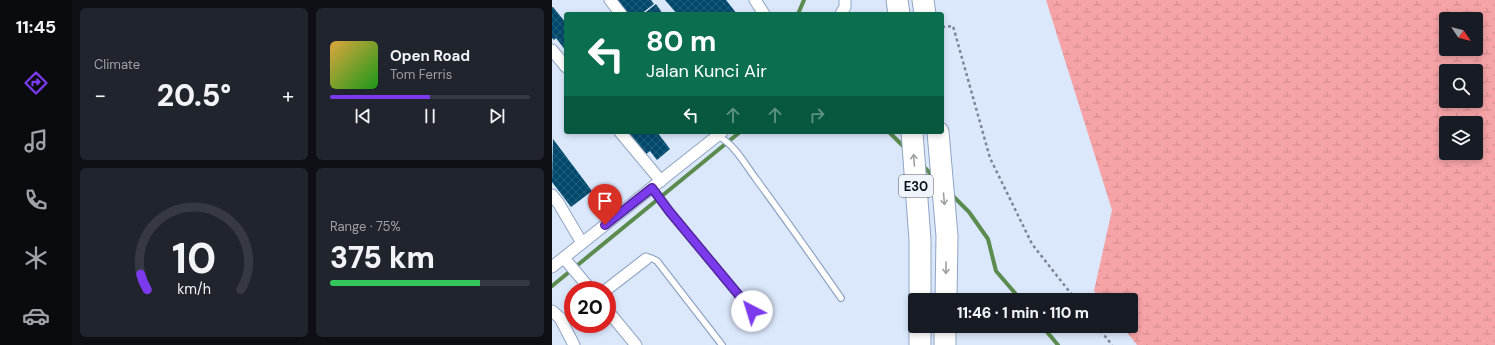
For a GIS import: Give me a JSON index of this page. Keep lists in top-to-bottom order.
{
  "streets": {
    "highway": ["E30"]
  },
  "north": "bottom right",
  "page": {
    "tabs": "11:45",
    "tile": [
      "Climate",
      ["Range · 75%", "375 km"]
    ],
    "turn": ["80 m", "Jalan Kunci Air"],
    "song": ["Open Road", "Tom Ferris"],
    "heat": ["−", "20.5°", "+"],
    "limit": "20",
    "trip": "11:46 · 1 min · 110 m",
    "gauge": ["10", "km/h"]
  }
}
